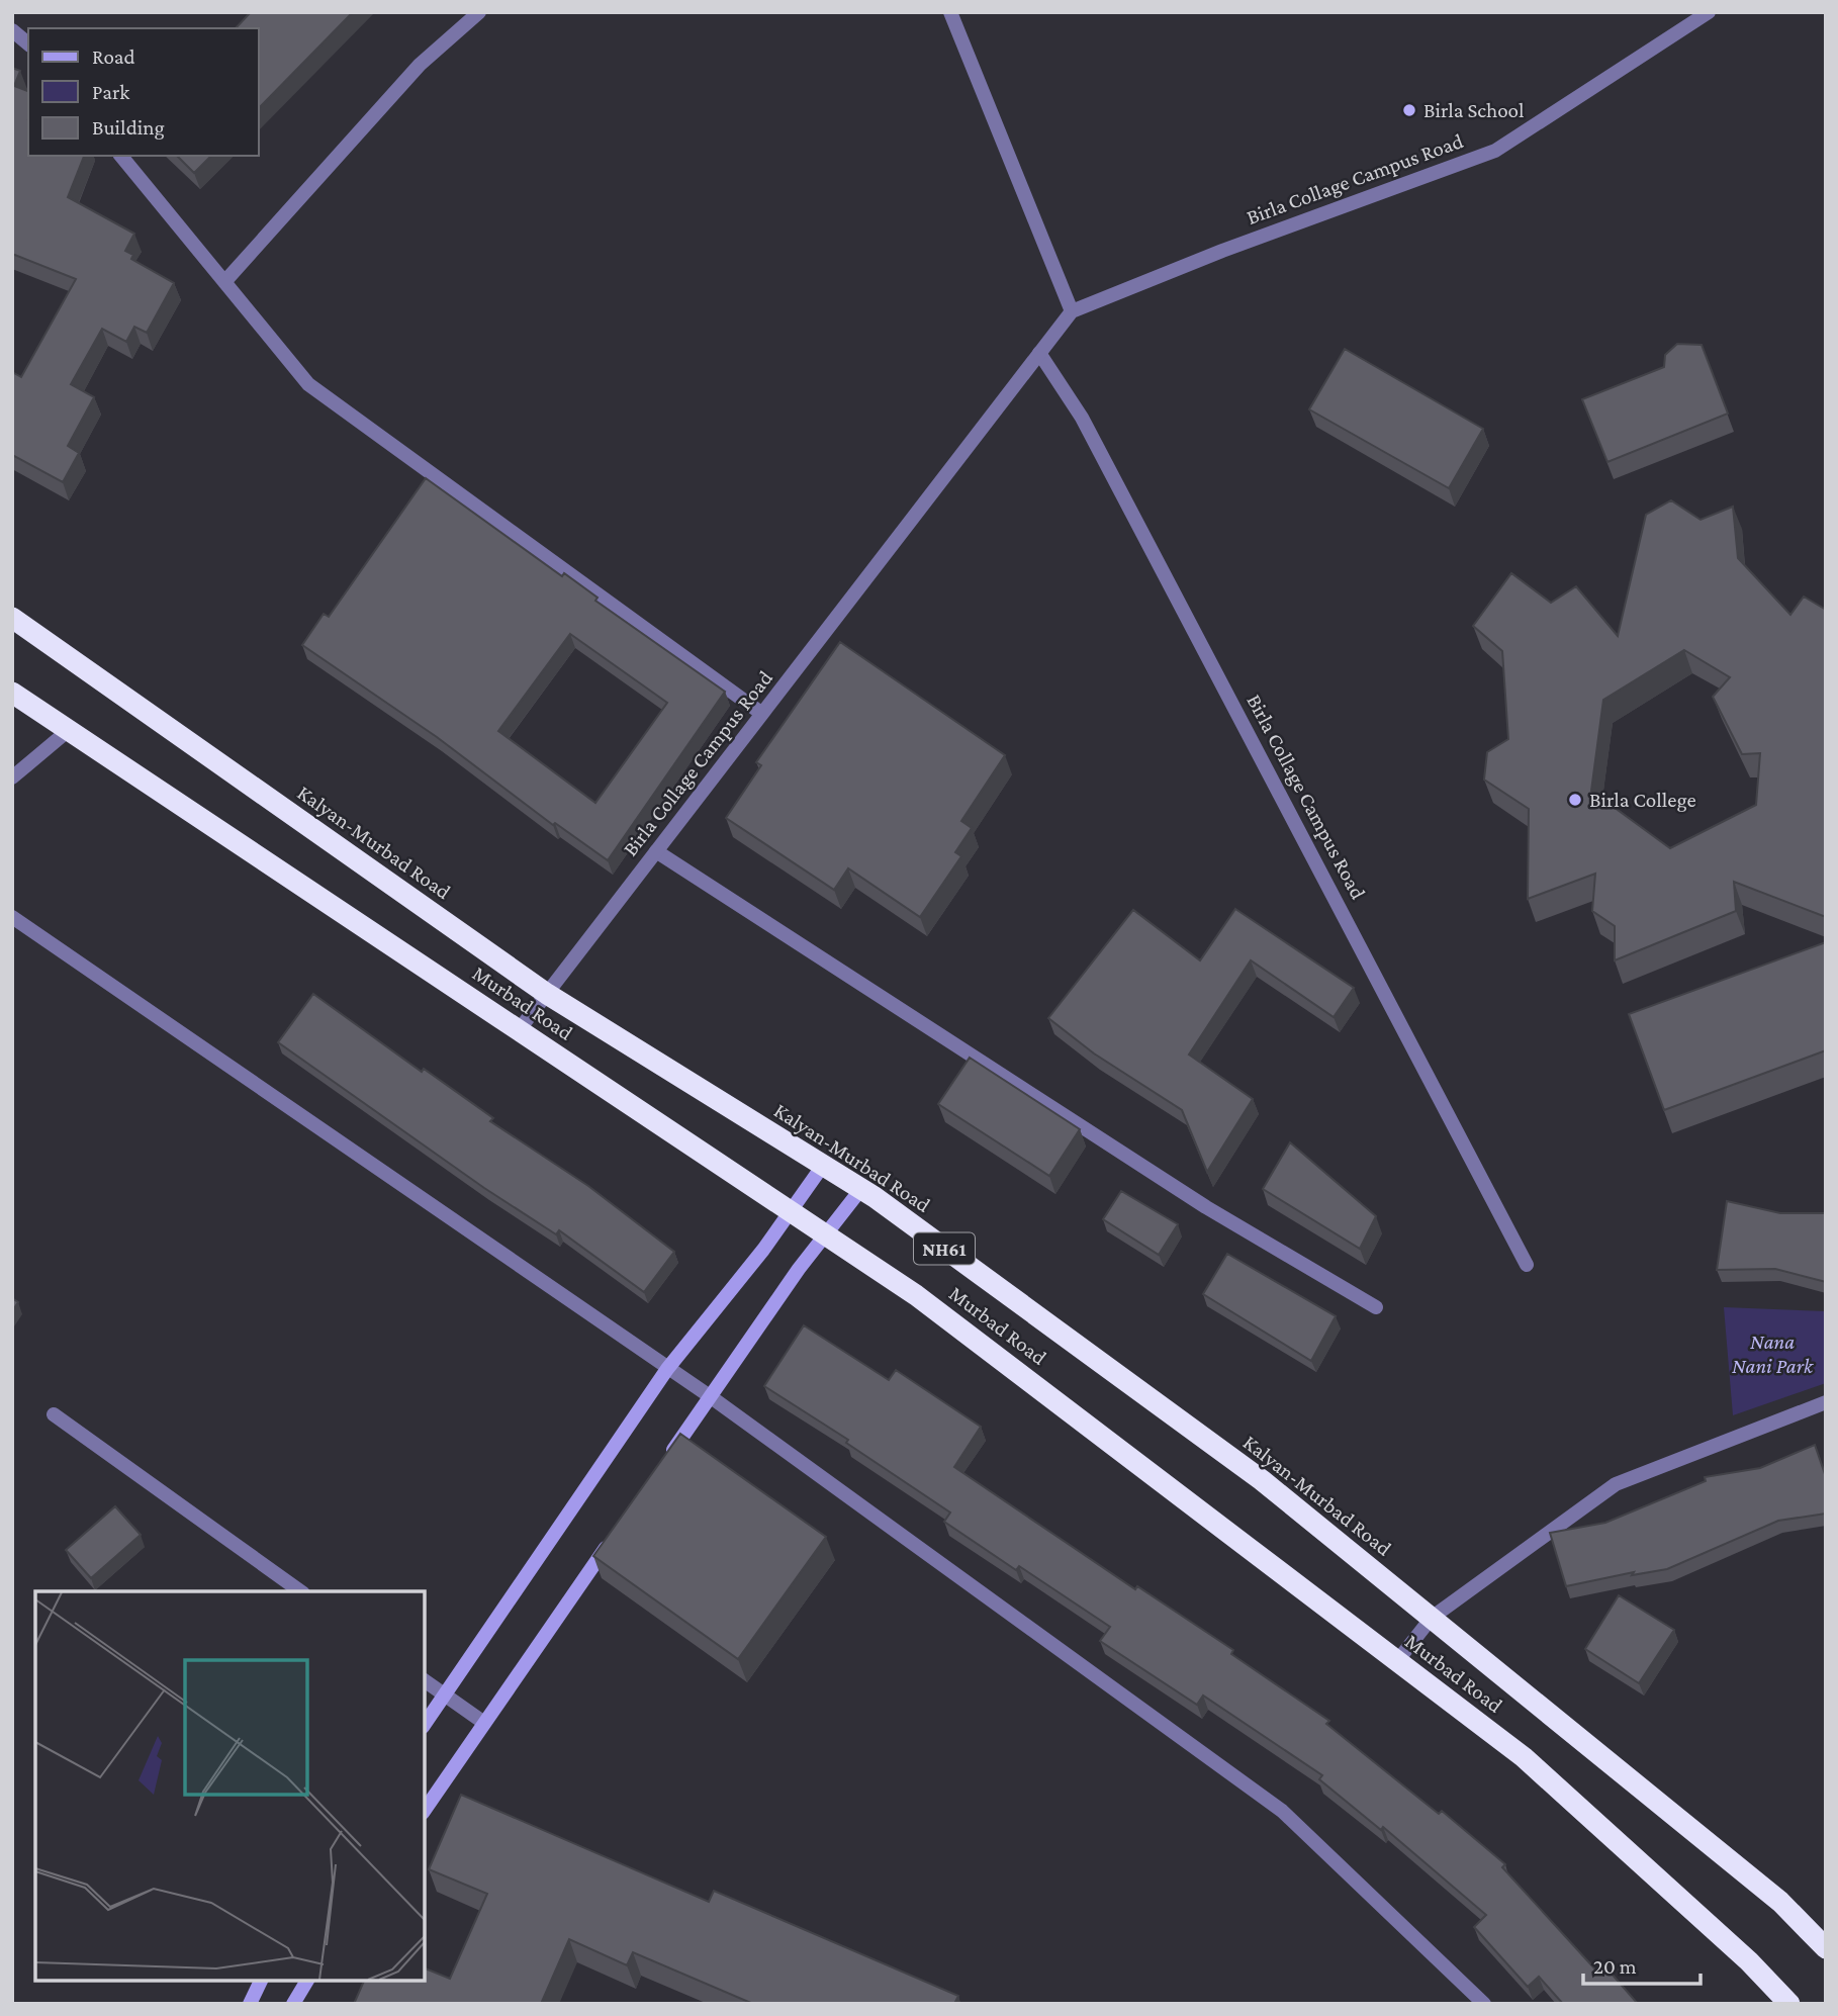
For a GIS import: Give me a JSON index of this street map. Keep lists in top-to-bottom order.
{
  "streets": {
    "highway": ["Kalyan-Murbad Road", "Murbad Road", "NH61"],
    "street": ["Birla Collage Campus Road"]
  },
  "crossings": [
    ["Birla Collage Campus Road", "Kalyan-Murbad Road"],
    ["Birla Collage Campus Road", "Murbad Road"]
  ],
  "parks": ["Nana Nani Park"],
  "places": ["Birla School", "Birla College"],
  "legend": ["Road", "Park", "Building"],
  "scale_bar": "20 m"
}
